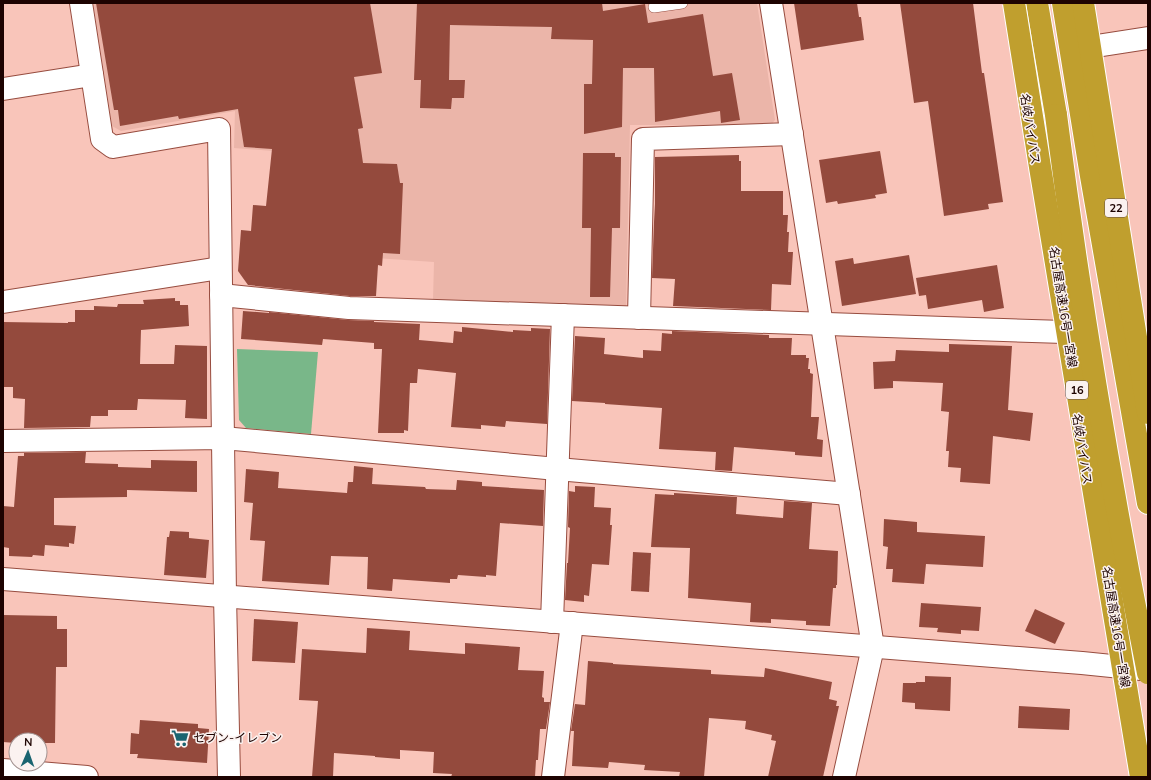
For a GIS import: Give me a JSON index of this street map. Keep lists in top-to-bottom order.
{
  "streets": {
    "highway": [
      "名岐バイパス",
      "22",
      "名古屋高速16号一宮線",
      "16"
    ]
  },
  "places": {
    "supermarket": ["セブン-イレブン"]
  },
  "north": "top"
}
